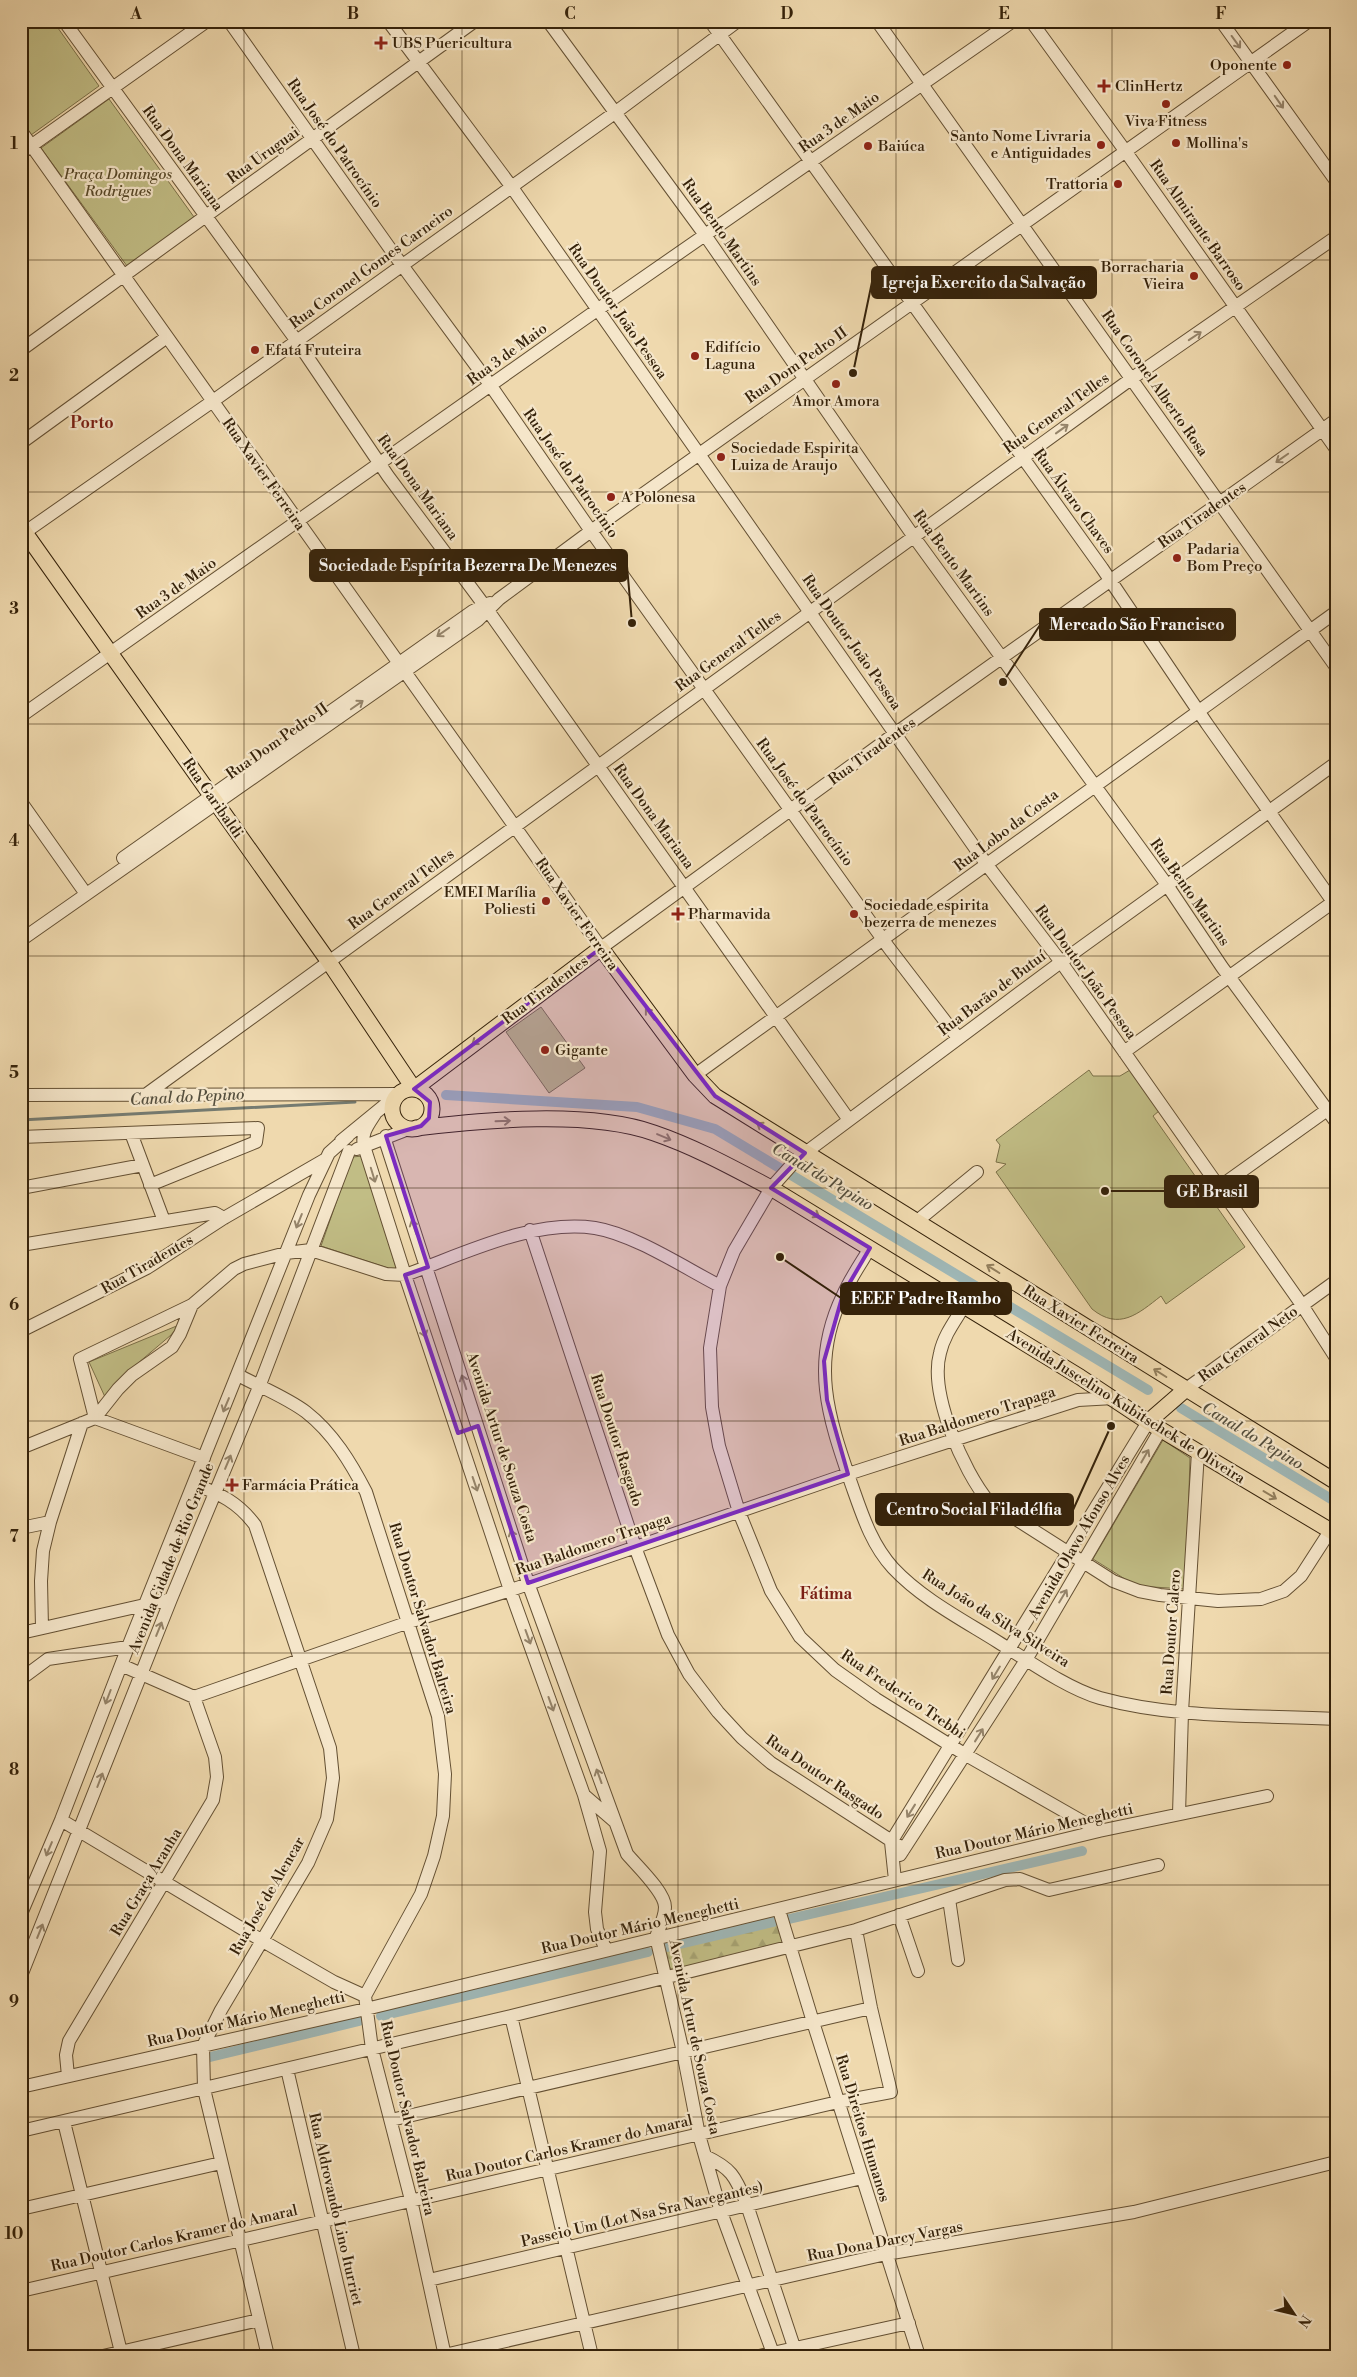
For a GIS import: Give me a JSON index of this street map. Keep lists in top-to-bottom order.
{
  "streets": {
    "main road": [
      "Rua Xavier Ferreira",
      "Rua Tiradentes",
      "Rua Garibaldi",
      "Rua General Neto",
      "Avenida Juscelino Kubitschek de Oliveira"
    ],
    "street": [
      "Rua 3 de Maio",
      "Rua José do Patrocínio",
      "Rua Uruguai",
      "Rua Dona Mariana",
      "Rua Almirante Barroso",
      "Rua Bento Martins",
      "Rua Coronel Gomes Carneiro",
      "Rua Doutor João Pessoa",
      "Rua Dom Pedro II",
      "Rua Coronel Alberto Rosa",
      "Rua General Telles",
      "Rua Álvaro Chaves",
      "Rua Lobo da Costa",
      "Rua Barão de Butuí",
      "Rua Baldomero Trapaga",
      "Rua Doutor Rasgado",
      "Avenida Artur de Souza Costa",
      "Avenida Olavo Afonso Alves",
      "Avenida Cidade de Rio Grande",
      "Rua Doutor Salvador Balreira",
      "Rua João da Silva Silveira",
      "Rua Doutor Calero",
      "Rua Frederico Trebbi",
      "Rua Doutor Mário Meneghetti",
      "Rua Graça Aranha",
      "Rua José de Alencar",
      "Rua Direitos Humanos",
      "Rua Doutor Carlos Kramer do Amaral",
      "Rua Aldrovando Lino Iturriet",
      "Passeio Um (Lot Nsa Sra Navegantes)",
      "Rua Dona Darcy Vargas"
    ]
  },
  "crossings": [
    ["Rua 3 de Maio", "Rua José do Patrocínio"],
    ["Rua 3 de Maio", "Rua Dona Mariana"],
    ["Rua 3 de Maio", "Rua Bento Martins"],
    ["Rua 3 de Maio", "Rua Doutor João Pessoa"],
    ["Rua 3 de Maio", "Rua Coronel Alberto Rosa"],
    ["Rua 3 de Maio", "Rua Xavier Ferreira"],
    ["Rua 3 de Maio", "Rua Álvaro Chaves"],
    ["Rua 3 de Maio", "Rua Garibaldi"],
    ["Rua José do Patrocínio", "Rua Uruguai"],
    ["Rua José do Patrocínio", "Rua Coronel Gomes Carneiro"],
    ["Rua José do Patrocínio", "Rua Dom Pedro II"],
    ["Rua José do Patrocínio", "Rua General Telles"],
    ["Rua José do Patrocínio", "Rua Tiradentes"],
    ["Rua José do Patrocínio", "Rua Lobo da Costa"],
    ["Rua José do Patrocínio", "Rua Barão de Butuí"],
    ["Rua Uruguai", "Rua Dona Mariana"],
    ["Rua Uruguai", "Rua Doutor João Pessoa"],
    ["Rua Uruguai", "Rua Xavier Ferreira"],
    ["Rua Dona Mariana", "Rua Coronel Gomes Carneiro"],
    ["Rua Dona Mariana", "Rua Dom Pedro II"],
    ["Rua Dona Mariana", "Rua General Telles"],
    ["Rua Dona Mariana", "Rua Tiradentes"],
    ["Rua Dona Mariana", "Rua Lobo da Costa"],
    ["Rua Dona Mariana", "Rua Barão de Butuí"],
    ["Rua Almirante Barroso", "Rua Dom Pedro II"],
    ["Rua Almirante Barroso", "Rua General Telles"],
    ["Rua Almirante Barroso", "Rua Tiradentes"],
    ["Rua Bento Martins", "Rua Coronel Gomes Carneiro"],
    ["Rua Bento Martins", "Rua Dom Pedro II"],
    ["Rua Bento Martins", "Rua General Telles"],
    ["Rua Bento Martins", "Rua Tiradentes"],
    ["Rua Bento Martins", "Rua Lobo da Costa"],
    ["Rua Bento Martins", "Rua Barão de Butuí"],
    ["Rua Coronel Gomes Carneiro", "Rua Doutor João Pessoa"],
    ["Rua Coronel Gomes Carneiro", "Rua Xavier Ferreira"],
    ["Rua Coronel Gomes Carneiro", "Rua Álvaro Chaves"],
    ["Rua Coronel Gomes Carneiro", "Rua Garibaldi"],
    ["Rua Doutor João Pessoa", "Rua Dom Pedro II"],
    ["Rua Doutor João Pessoa", "Rua General Telles"],
    ["Rua Doutor João Pessoa", "Rua Tiradentes"],
    ["Rua Doutor João Pessoa", "Rua Lobo da Costa"],
    ["Rua Doutor João Pessoa", "Rua Barão de Butuí"],
    ["Rua Doutor João Pessoa", "Rua General Neto"],
    ["Rua Dom Pedro II", "Rua Coronel Alberto Rosa"],
    ["Rua Dom Pedro II", "Rua Xavier Ferreira"],
    ["Rua Dom Pedro II", "Rua Álvaro Chaves"],
    ["Rua Dom Pedro II", "Rua Garibaldi"],
    ["Rua Coronel Alberto Rosa", "Rua General Telles"],
    ["Rua Coronel Alberto Rosa", "Rua Tiradentes"],
    ["Rua Coronel Alberto Rosa", "Rua Lobo da Costa"],
    ["Rua General Telles", "Rua Xavier Ferreira"],
    ["Rua General Telles", "Rua Álvaro Chaves"],
    ["Rua General Telles", "Rua Garibaldi"],
    ["Rua Xavier Ferreira", "Rua Tiradentes"],
    ["Rua Xavier Ferreira", "Rua Lobo da Costa"],
    ["Rua Xavier Ferreira", "Rua Barão de Butuí"],
    ["Rua Xavier Ferreira", "Rua General Neto"],
    ["Rua Álvaro Chaves", "Rua Tiradentes"],
    ["Rua Álvaro Chaves", "Rua Lobo da Costa"],
    ["Rua Álvaro Chaves", "Rua Barão de Butuí"],
    ["Rua Tiradentes", "Rua Garibaldi"],
    ["Rua Tiradentes", "Avenida Juscelino Kubitschek de Oliveira"],
    ["Rua Tiradentes", "Avenida Artur de Souza Costa"],
    ["Rua Tiradentes", "Avenida Cidade de Rio Grande"],
    ["Rua Garibaldi", "Avenida Juscelino Kubitschek de Oliveira"],
    ["Rua Barão de Butuí", "Avenida Juscelino Kubitschek de Oliveira"],
    ["Rua Barão de Butuí", "Rua Frederico Trebbi"],
    ["Rua General Neto", "Avenida Juscelino Kubitschek de Oliveira"],
    ["Rua General Neto", "Avenida Olavo Afonso Alves"],
    ["Avenida Juscelino Kubitschek de Oliveira", "Rua Baldomero Trapaga"],
    ["Avenida Juscelino Kubitschek de Oliveira", "Avenida Olavo Afonso Alves"],
    ["Avenida Juscelino Kubitschek de Oliveira", "Rua João da Silva Silveira"],
    ["Avenida Juscelino Kubitschek de Oliveira", "Rua Doutor Calero"],
    ["Avenida Juscelino Kubitschek de Oliveira", "Rua Frederico Trebbi"],
    ["Rua Baldomero Trapaga", "Rua Doutor Rasgado"],
    ["Rua Baldomero Trapaga", "Avenida Artur de Souza Costa"],
    ["Rua Baldomero Trapaga", "Rua Doutor Salvador Balreira"],
    ["Rua Baldomero Trapaga", "Rua João da Silva Silveira"],
    ["Rua Baldomero Trapaga", "Rua Frederico Trebbi"],
    ["Rua Baldomero Trapaga", "Rua Graça Aranha"],
    ["Rua Baldomero Trapaga", "Rua José de Alencar"],
    ["Rua Doutor Rasgado", "Avenida Olavo Afonso Alves"],
    ["Avenida Artur de Souza Costa", "Rua Doutor Mário Meneghetti"],
    ["Avenida Artur de Souza Costa", "Rua Doutor Carlos Kramer do Amaral"],
    ["Avenida Artur de Souza Costa", "Passeio Um (Lot Nsa Sra Navegantes)"],
    ["Avenida Artur de Souza Costa", "Rua Dona Darcy Vargas"],
    ["Avenida Olavo Afonso Alves", "Rua João da Silva Silveira"],
    ["Avenida Olavo Afonso Alves", "Rua Frederico Trebbi"],
    ["Avenida Cidade de Rio Grande", "Rua Doutor Salvador Balreira"],
    ["Avenida Cidade de Rio Grande", "Rua José de Alencar"],
    ["Rua Doutor Salvador Balreira", "Rua Doutor Mário Meneghetti"],
    ["Rua Doutor Salvador Balreira", "Rua Doutor Carlos Kramer do Amaral"],
    ["Rua Doutor Salvador Balreira", "Passeio Um (Lot Nsa Sra Navegantes)"],
    ["Rua Doutor Salvador Balreira", "Rua Dona Darcy Vargas"],
    ["Rua João da Silva Silveira", "Rua Doutor Calero"],
    ["Rua Doutor Calero", "Rua Doutor Mário Meneghetti"],
    ["Rua Frederico Trebbi", "Rua Doutor Mário Meneghetti"],
    ["Rua Doutor Mário Meneghetti", "Rua Graça Aranha"],
    ["Rua Doutor Mário Meneghetti", "Rua José de Alencar"],
    ["Rua Doutor Mário Meneghetti", "Rua Direitos Humanos"],
    ["Rua Direitos Humanos", "Rua Doutor Carlos Kramer do Amaral"],
    ["Rua Direitos Humanos", "Passeio Um (Lot Nsa Sra Navegantes)"],
    ["Rua Direitos Humanos", "Rua Dona Darcy Vargas"],
    ["Rua Doutor Carlos Kramer do Amaral", "Rua Aldrovando Lino Iturriet"]
  ],
  "one_way": ["Avenida Juscelino Kubitschek de Oliveira"],
  "districts": ["Porto", "Fátima"],
  "water": ["Canal do Pepino"],
  "parks": ["Praça Domingos Rodrigues"],
  "places": {
    "health": [
      "UBS Puericultura",
      "ClinHertz",
      "Pharmavida",
      "Farmácia Prática"
    ],
    "other": [
      "Oponente",
      "Viva Fitness",
      "Mollina's",
      "Santo Nome Livraria e Antiguidades",
      "Baiúca",
      "Trattoria",
      "Borracharia Vieira",
      "Efatá Fruteira",
      "Edifício Laguna",
      "Igreja Exercito da Salvação",
      "Amor Amora",
      "Sociedade Espirita Luiza de Araujo",
      "A Polonesa",
      "Padaria Bom Preço",
      "Sociedade Espírita Bezerra De Menezes",
      "Mercado São Francisco",
      "EMEI Marília Poliesti",
      "Sociedade espirita bezerra de menezes",
      "Gigante",
      "GE Brasil",
      "EEEF Padre Rambo",
      "Centro Social Filadélfia"
    ]
  },
  "north": "bottom right",
  "grid": {
    "columns": [
      "A",
      "B",
      "C",
      "D",
      "E",
      "F"
    ],
    "rows": [
      "1",
      "2",
      "3",
      "4",
      "5",
      "6",
      "7",
      "8",
      "9",
      "10"
    ]
  }
}
